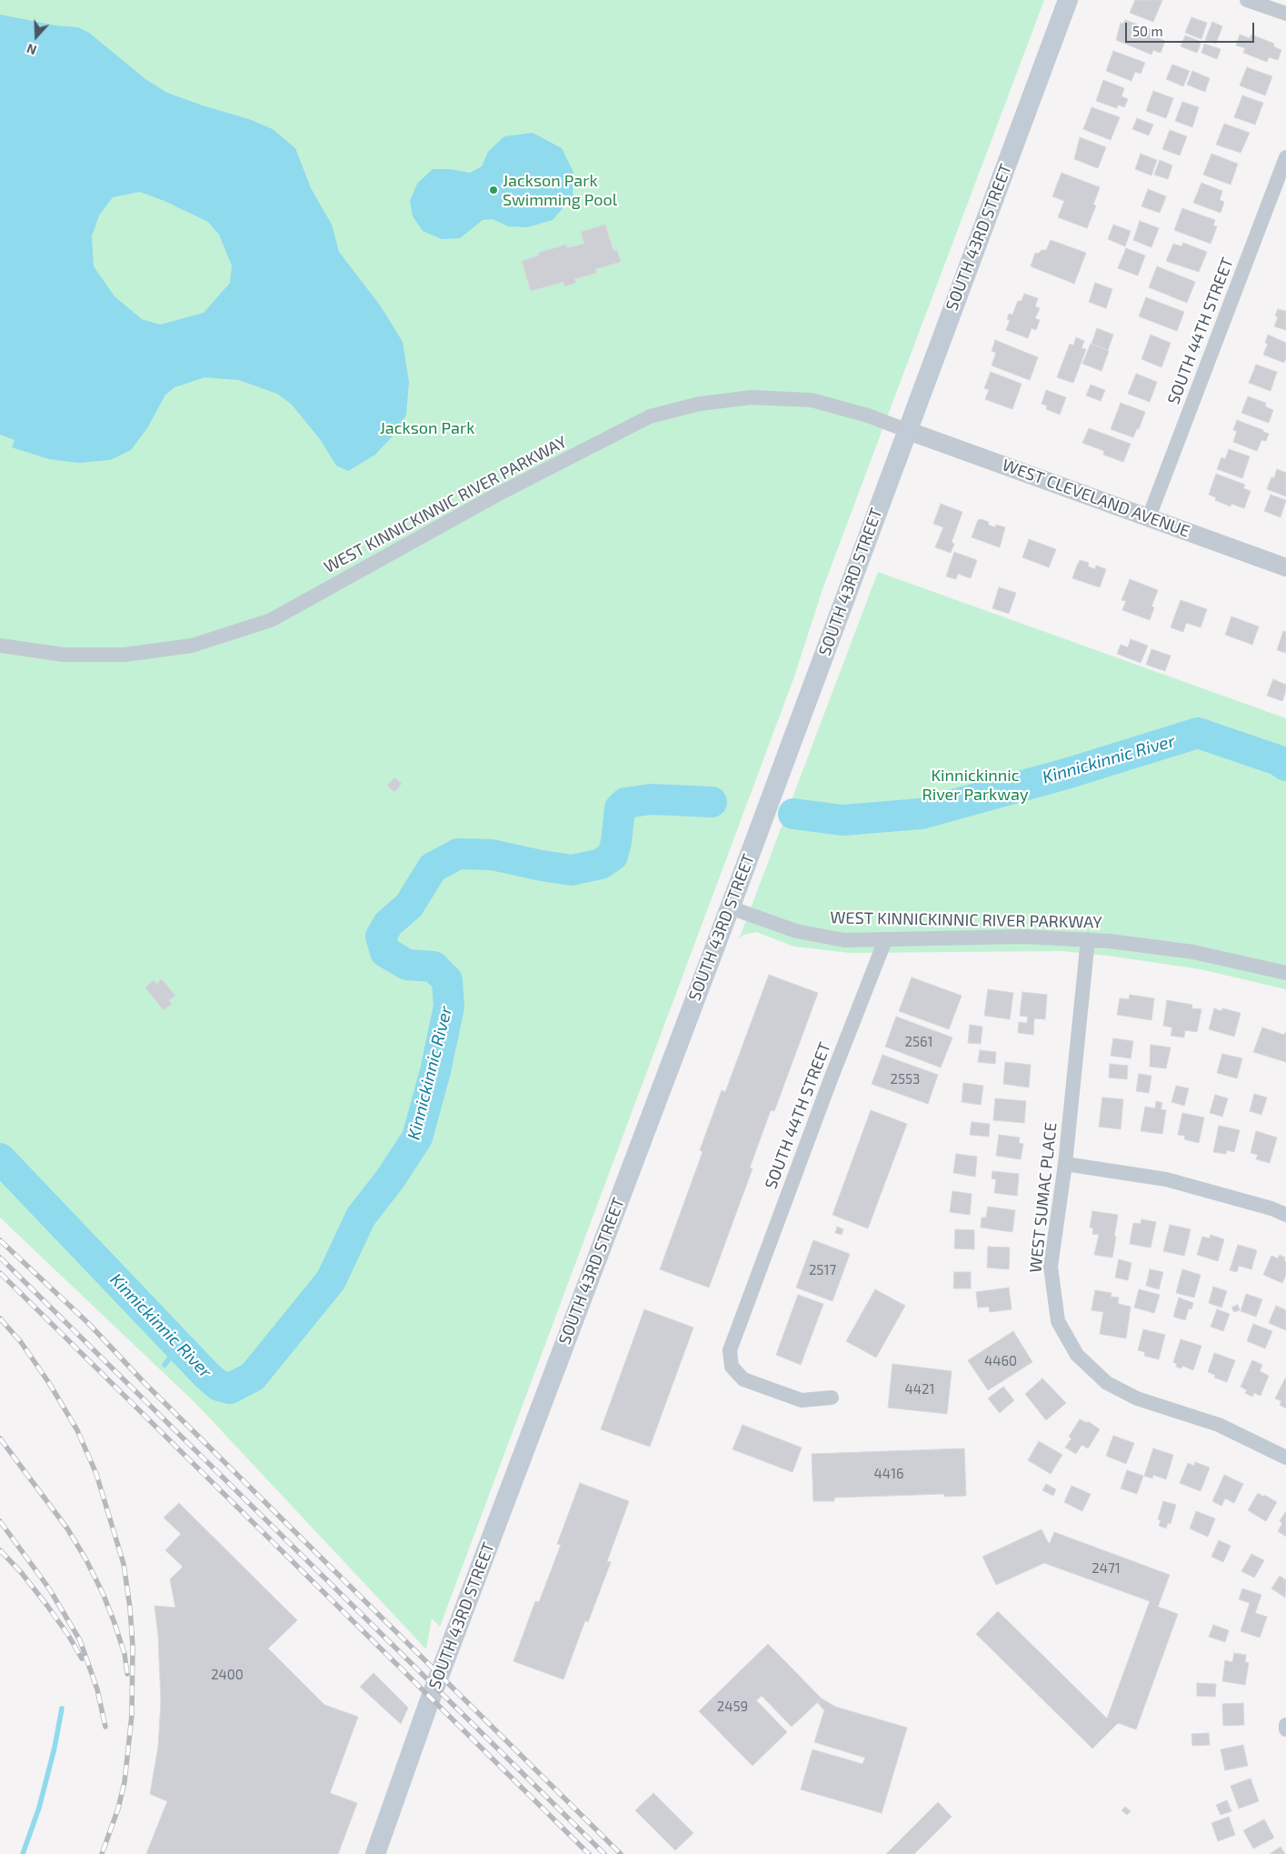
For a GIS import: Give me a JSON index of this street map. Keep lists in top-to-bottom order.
{
  "streets": {
    "main road": ["SOUTH 43RD STREET"],
    "street": [
      "SOUTH 44TH STREET",
      "WEST CLEVELAND AVENUE",
      "WEST KINNICKINNIC RIVER PARKWAY",
      "WEST SUMAC PLACE"
    ]
  },
  "crossings": [
    ["SOUTH 43RD STREET", "WEST CLEVELAND AVENUE"],
    ["SOUTH 43RD STREET", "WEST KINNICKINNIC RIVER PARKWAY"],
    ["SOUTH 44TH STREET", "WEST CLEVELAND AVENUE"],
    ["SOUTH 44TH STREET", "WEST KINNICKINNIC RIVER PARKWAY"],
    ["WEST CLEVELAND AVENUE", "WEST KINNICKINNIC RIVER PARKWAY"],
    ["WEST KINNICKINNIC RIVER PARKWAY", "WEST SUMAC PLACE"]
  ],
  "water": ["Kinnickinnic River"],
  "parks": ["Jackson Park", "Kinnickinnic River Parkway"],
  "places": ["Jackson Park Swimming Pool"],
  "house_numbers": [
    "2561",
    "2553",
    "2517",
    "4460",
    "4421",
    "4416",
    "2471",
    "2400",
    "2459"
  ],
  "scale_bar": "50 m",
  "north": "bottom"
}
